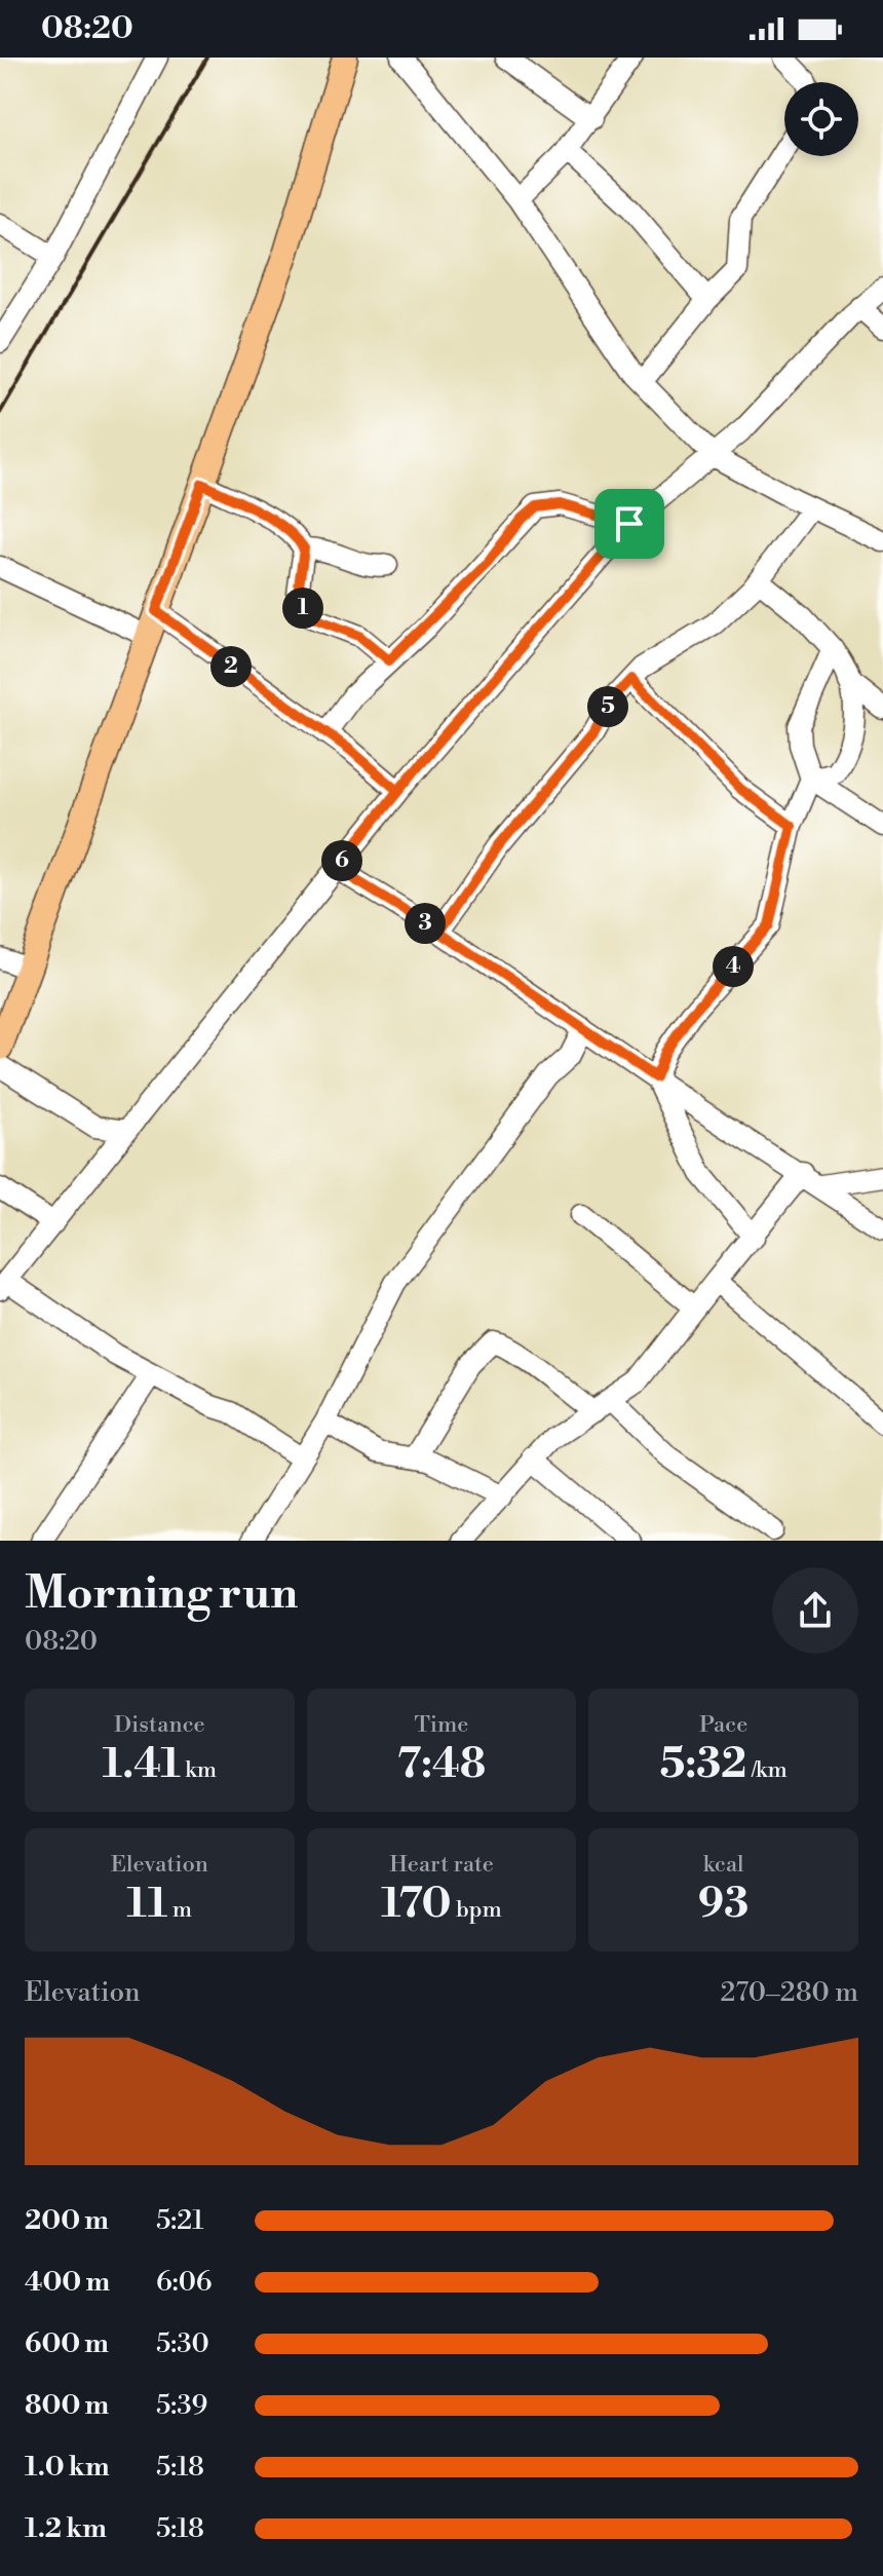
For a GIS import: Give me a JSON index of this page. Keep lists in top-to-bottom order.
{
  "page": {
    "status": "08:20",
    "pins": [
      "1",
      "2",
      "5",
      "6",
      "3",
      "4"
    ],
    "heading": ["Morning run", "08:20"],
    "stats": [
      ["Distance", "1.41 km"],
      ["Time", "7:48"],
      ["Pace", "5:32 /km"],
      ["Elevation", "11 m"],
      ["Heart rate", "170 bpm"],
      ["kcal", "93"]
    ],
    "chart": ["Elevation", "270–280 m"],
    "list": [
      {
        "name": "200 m",
        "note": "5:21"
      },
      {
        "name": "400 m",
        "note": "6:06"
      },
      {
        "name": "600 m",
        "note": "5:30"
      },
      {
        "name": "800 m",
        "note": "5:39"
      },
      {
        "name": "1.0 km",
        "note": "5:18"
      },
      {
        "name": "1.2 km",
        "note": "5:18"
      }
    ]
  }
}
